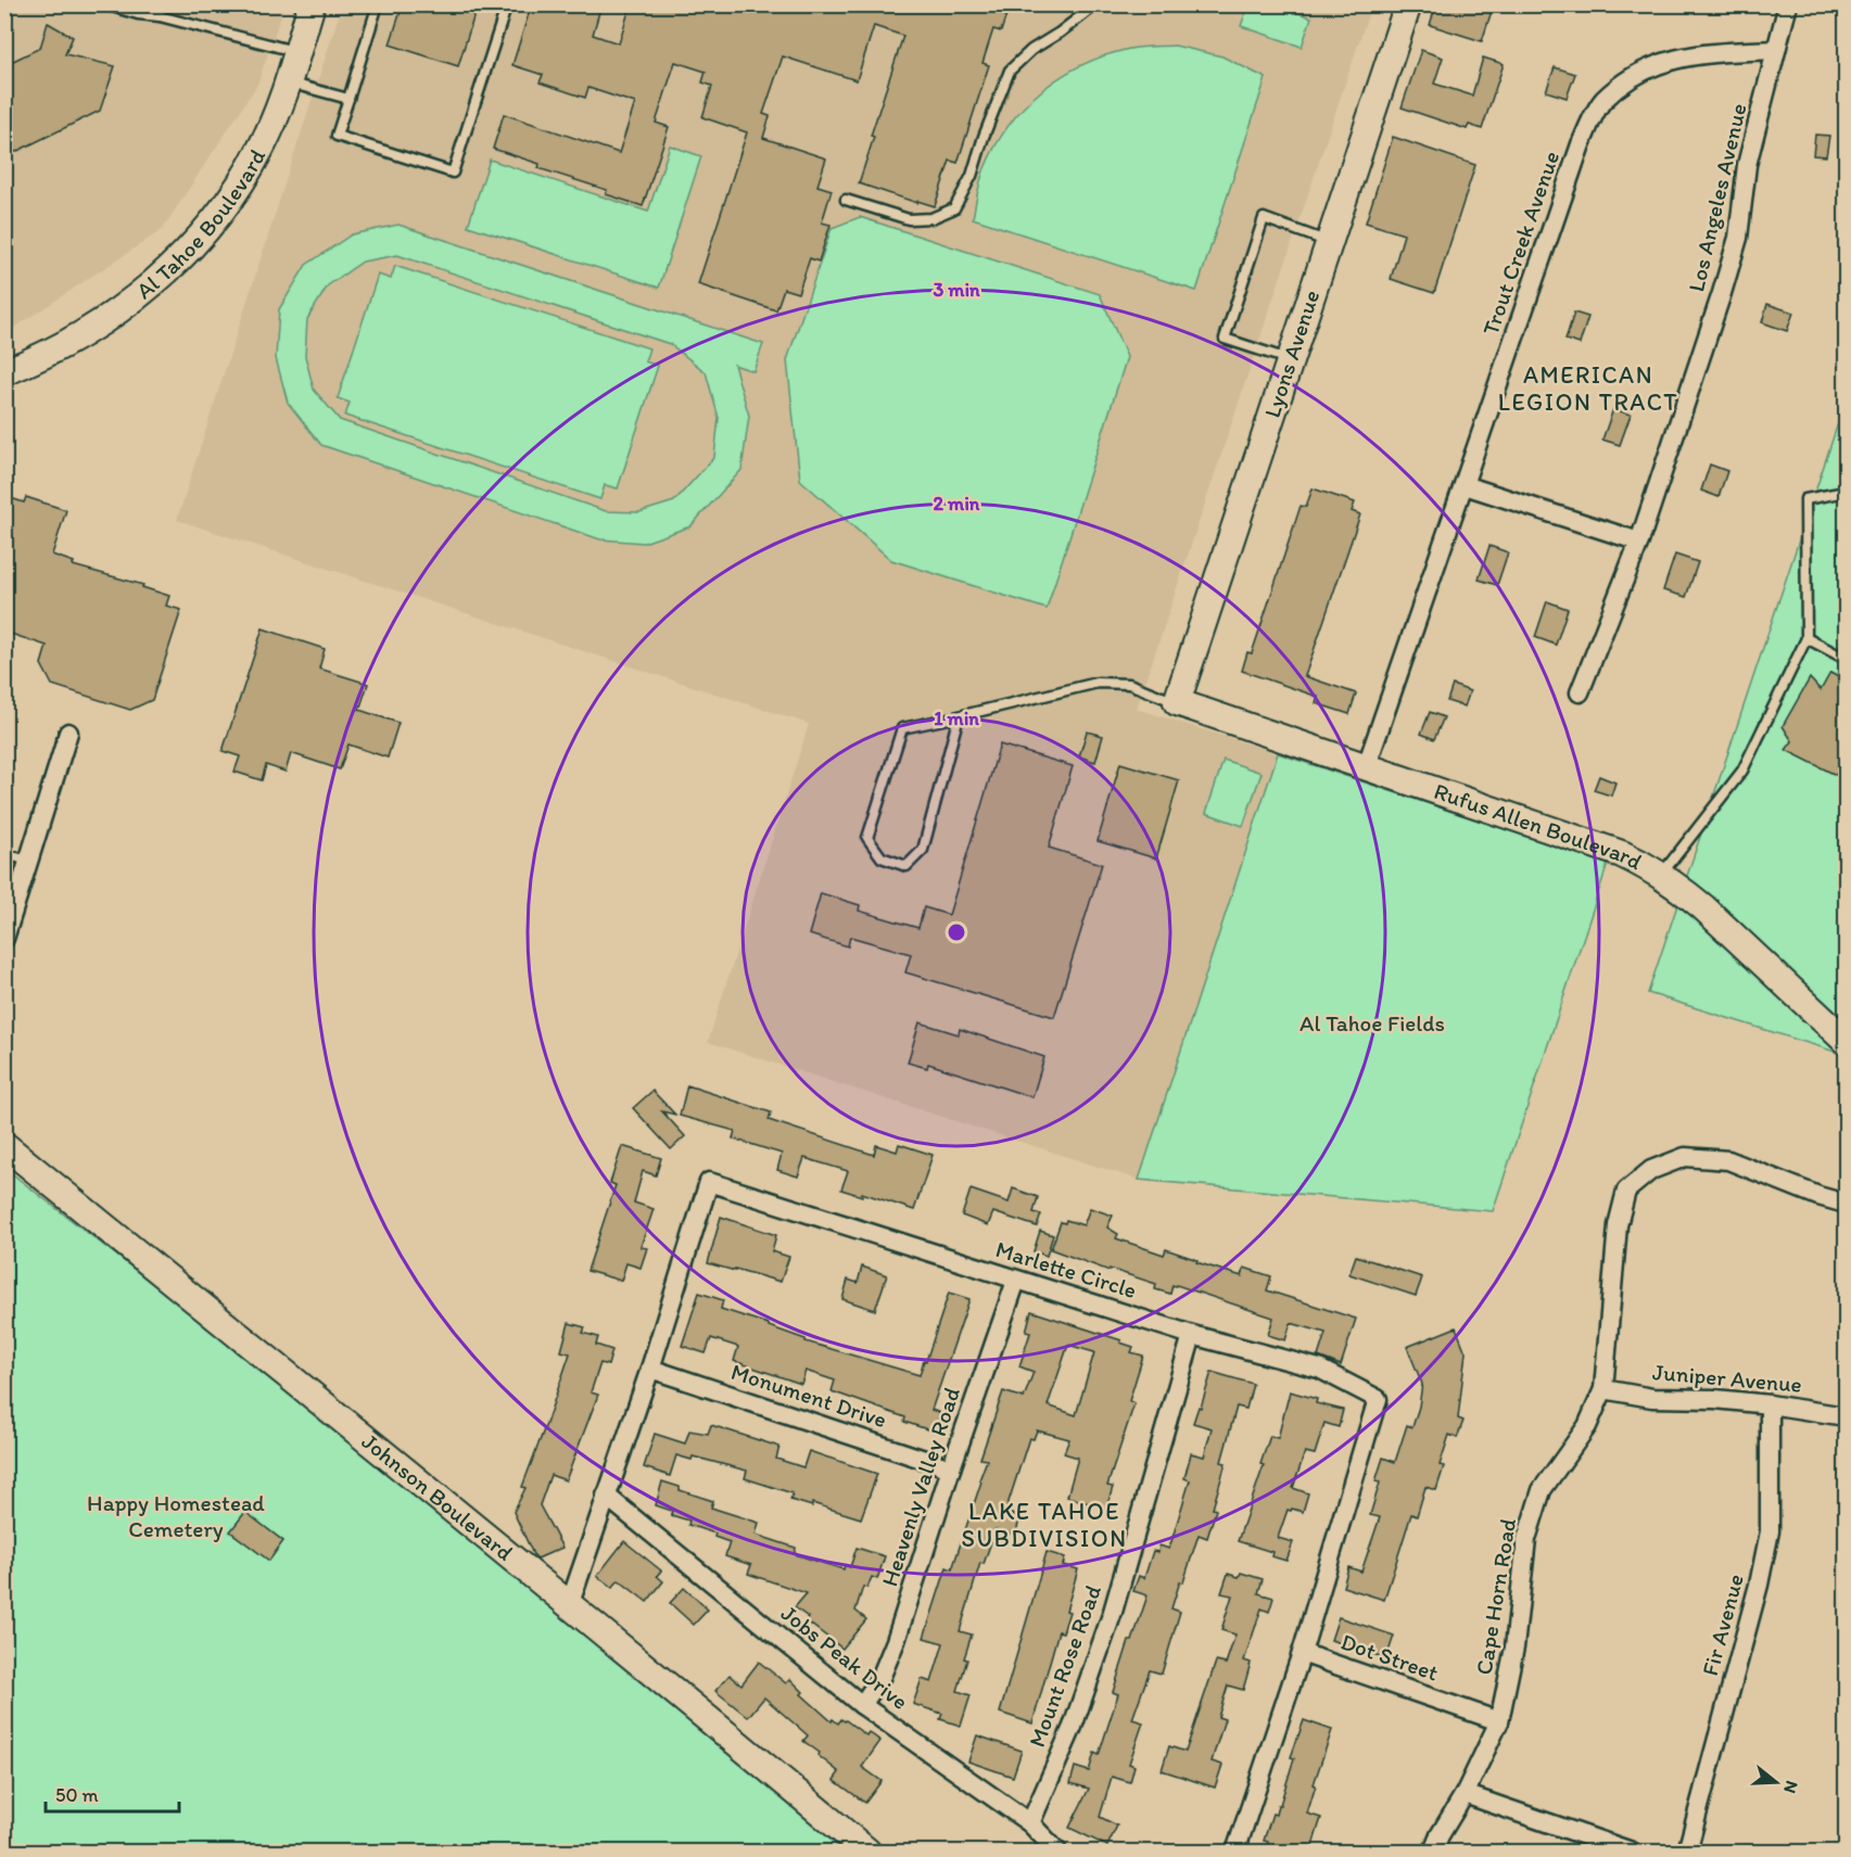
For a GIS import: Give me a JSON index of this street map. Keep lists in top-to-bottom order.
{
  "streets": {
    "street": [
      "Los Angeles Avenue",
      "Al Tahoe Boulevard",
      "Trout Creek Avenue",
      "Lyons Avenue",
      "Rufus Allen Boulevard",
      "Marlette Circle",
      "Juniper Avenue",
      "Monument Drive",
      "Heavenly Valley Road",
      "Johnson Boulevard",
      "Cape Horn Road",
      "Fir Avenue",
      "Jobs Peak Drive",
      "Dot Street",
      "Mount Rose Road"
    ]
  },
  "crossings": [
    ["Los Angeles Avenue", "Trout Creek Avenue"],
    ["Trout Creek Avenue", "Rufus Allen Boulevard"],
    ["Lyons Avenue", "Rufus Allen Boulevard"],
    ["Marlette Circle", "Monument Drive"],
    ["Marlette Circle", "Heavenly Valley Road"],
    ["Marlette Circle", "Johnson Boulevard"],
    ["Marlette Circle", "Jobs Peak Drive"],
    ["Marlette Circle", "Dot Street"],
    ["Marlette Circle", "Mount Rose Road"],
    ["Juniper Avenue", "Cape Horn Road"],
    ["Juniper Avenue", "Fir Avenue"],
    ["Monument Drive", "Heavenly Valley Road"],
    ["Heavenly Valley Road", "Jobs Peak Drive"],
    ["Cape Horn Road", "Dot Street"],
    ["Jobs Peak Drive", "Mount Rose Road"]
  ],
  "districts": ["AMERICAN LEGION TRACT", "LAKE TAHOE SUBDIVISION"],
  "parks": ["Al Tahoe Fields", "Happy Homestead Cemetery"],
  "scale_bar": "50 m",
  "north": "right",
  "rings": ["3 min", "2 min", "1 min"]
}
